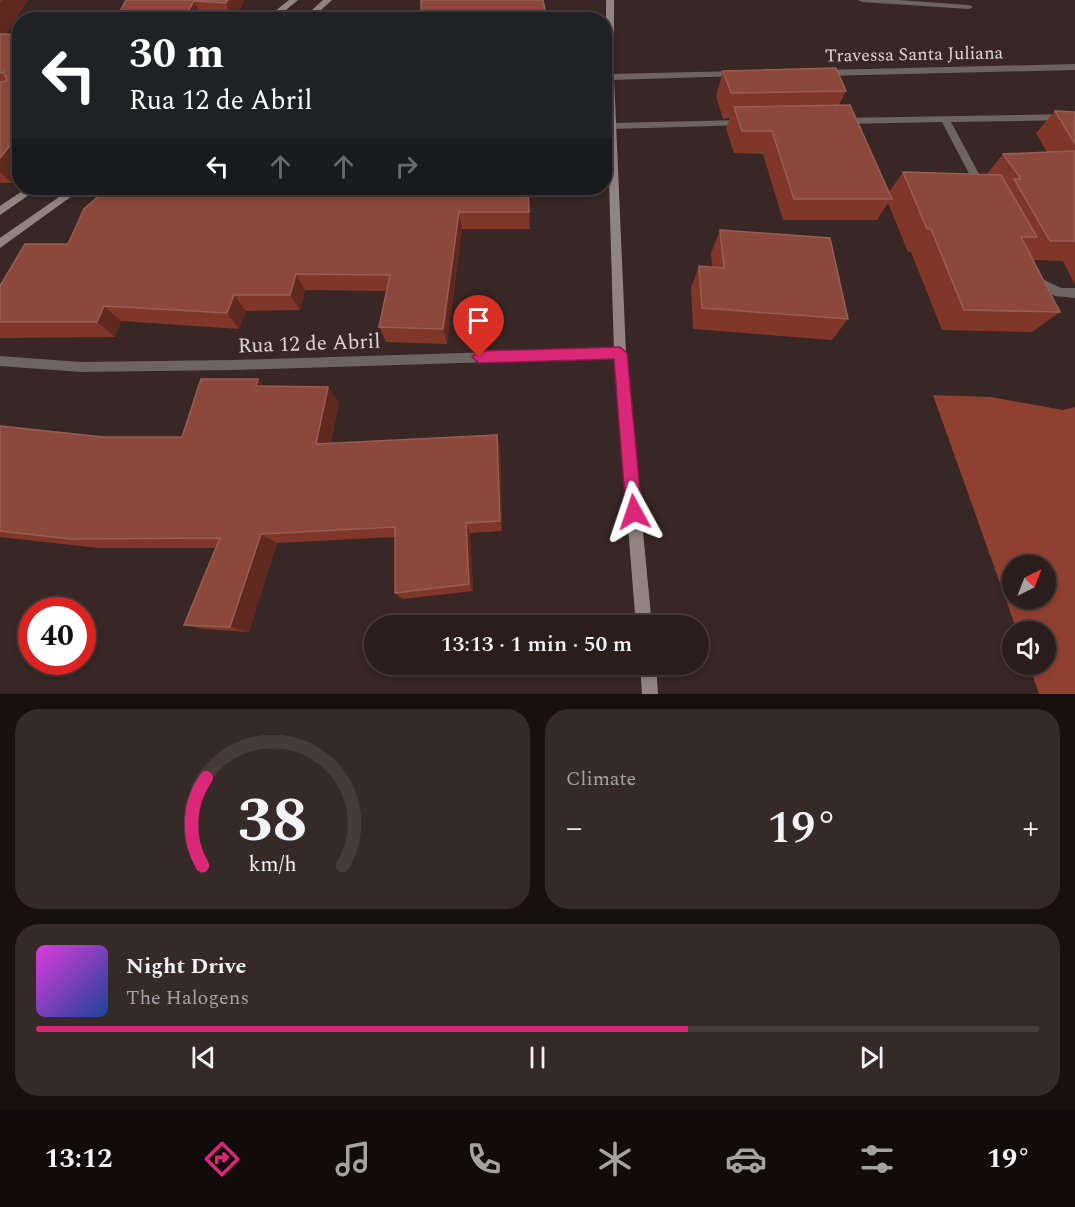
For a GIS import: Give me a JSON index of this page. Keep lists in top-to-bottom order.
{
  "streets": {
    "street": ["Travessa Santa Juliana", "Rua 12 de Abril"]
  },
  "north": "top right",
  "page": {
    "turn": ["30 m", "Rua 12 de Abril"],
    "limit": "40",
    "trip": "13:13 · 1 min · 50 m",
    "tile": "Climate",
    "heat": ["−", "19°", "+"],
    "song": ["Night Drive", "The Halogens"],
    "tabs": ["13:12", "19°"],
    "gauge": ["38", "km/h"]
  }
}
